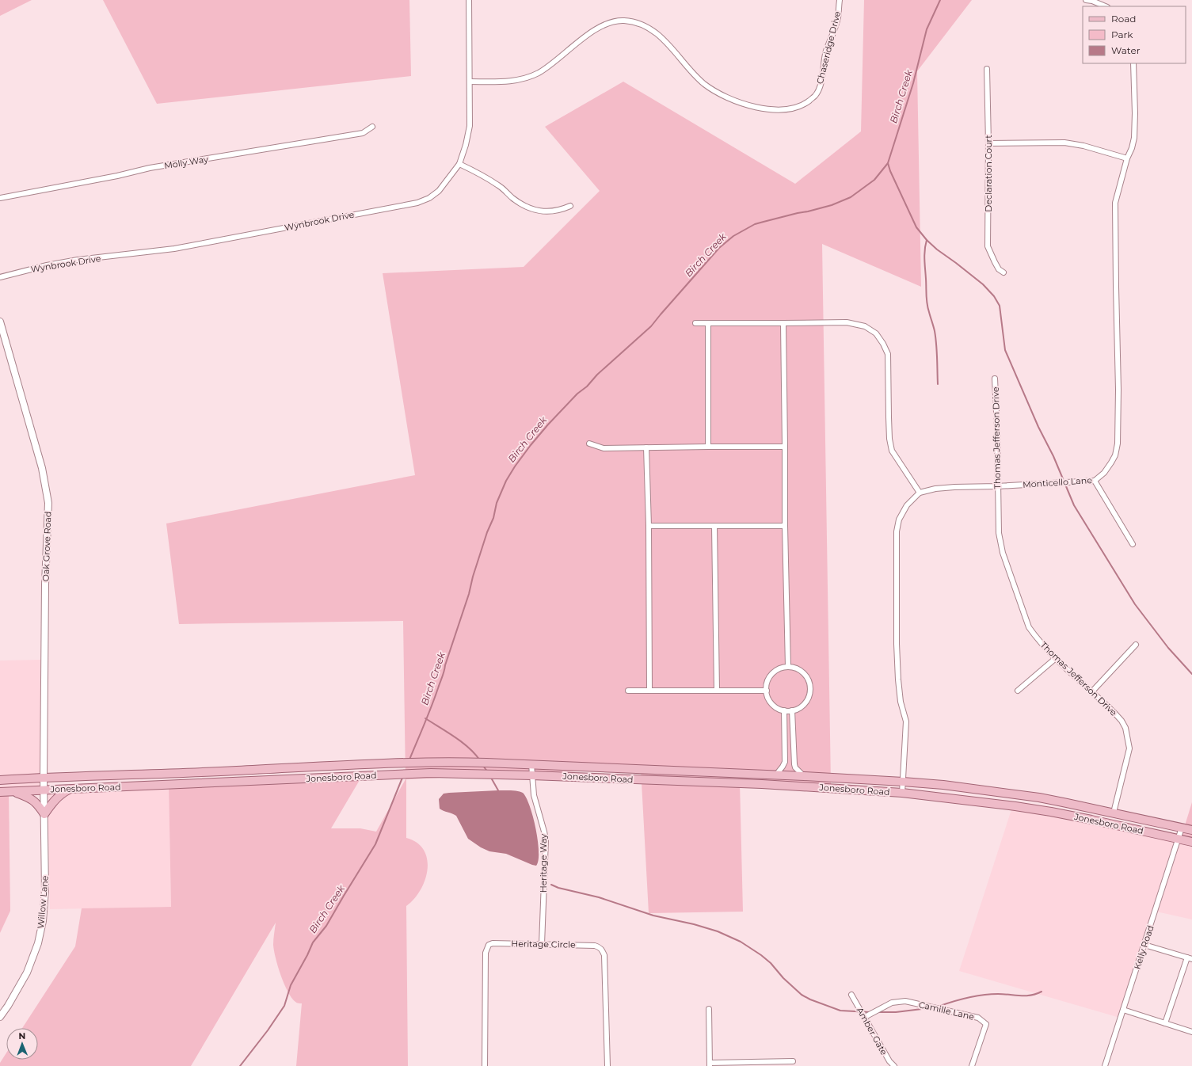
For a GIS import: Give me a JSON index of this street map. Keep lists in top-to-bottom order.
{
  "streets": {
    "main road": ["Jonesboro Road"],
    "street": [
      "Chaseridge Drive",
      "Molly Way",
      "Declaration Court",
      "Wynbrook Drive",
      "Thomas Jefferson Drive",
      "Monticello Lane",
      "Oak Grove Road",
      "Heritage Way",
      "Willow Lane",
      "Heritage Circle",
      "Kelly Road",
      "Camille Lane",
      "Amber Gate"
    ]
  },
  "crossings": [
    ["Chaseridge Drive", "Wynbrook Drive"],
    ["Thomas Jefferson Drive", "Monticello Lane"],
    ["Thomas Jefferson Drive", "Jonesboro Road"],
    ["Oak Grove Road", "Jonesboro Road"],
    ["Oak Grove Road", "Willow Lane"],
    ["Jonesboro Road", "Heritage Way"],
    ["Jonesboro Road", "Willow Lane"],
    ["Jonesboro Road", "Kelly Road"],
    ["Heritage Way", "Heritage Circle"],
    ["Camille Lane", "Amber Gate"]
  ],
  "water": ["Birch Creek"],
  "legend": ["Road", "Park", "Water"],
  "north": "top"
}
